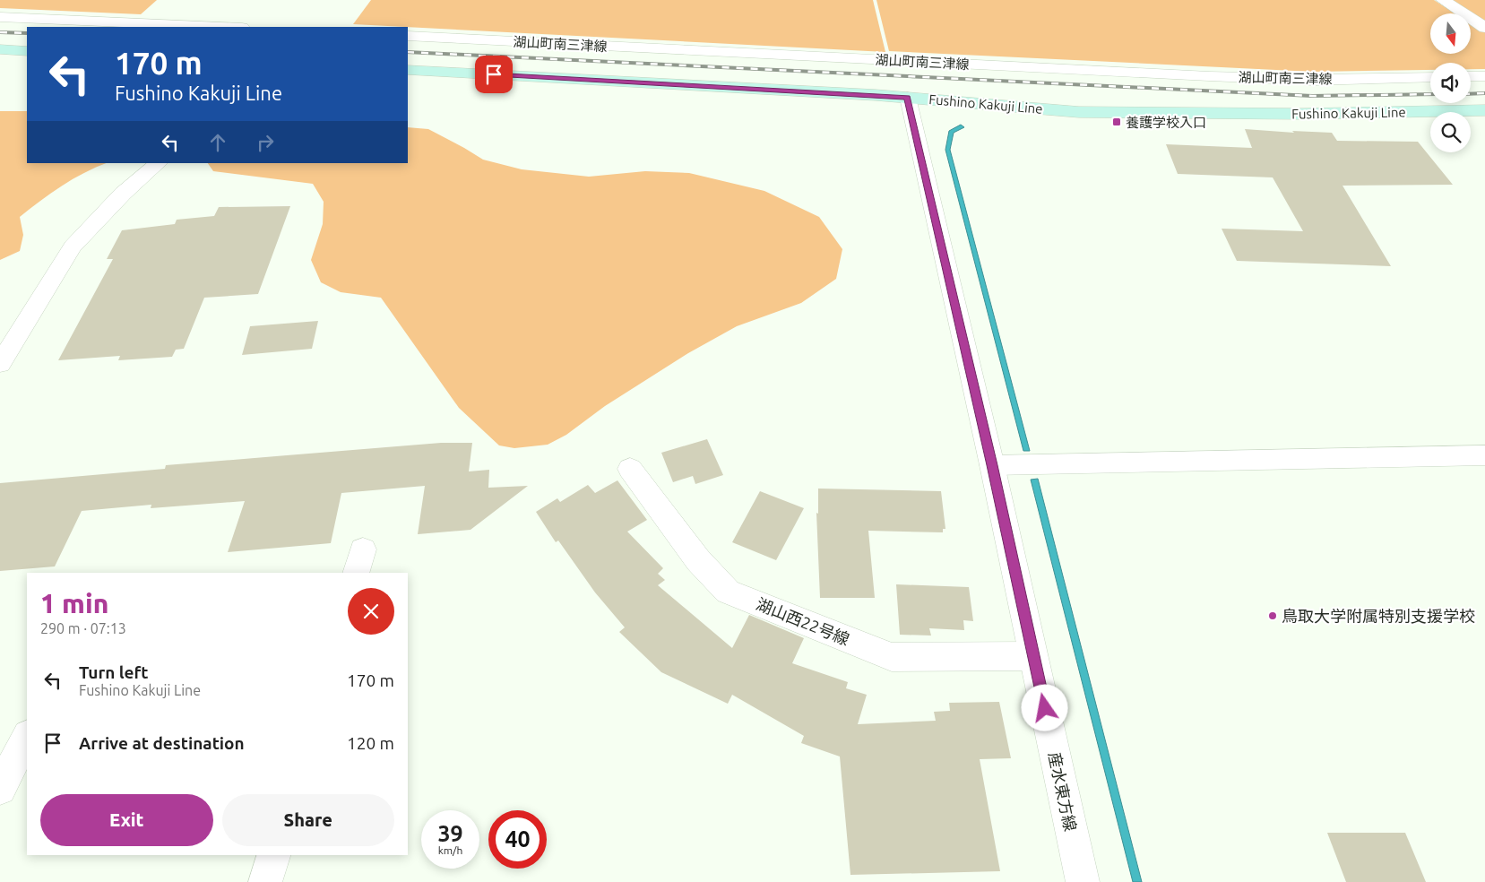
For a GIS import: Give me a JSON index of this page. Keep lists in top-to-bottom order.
{
  "streets": {
    "main road": ["Fushino Kakuji Line"],
    "street": ["湖山町南三津線", "湖山西22号線", "産水東方線"]
  },
  "crossings": [
    ["Fushino Kakuji Line", "産水東方線"],
    ["湖山西22号線", "産水東方線"]
  ],
  "places": {
    "transit": ["養護学校入口"],
    "other": ["鳥取大学附属特別支援学校"]
  },
  "north": "bottom",
  "page": {
    "turn": ["170 m", "Fushino Kakuji Line"],
    "heading": ["1 min", "290 m · 07:13"],
    "list": [
      {
        "name": "Turn left",
        "note": "Fushino Kakuji Line",
        "value": "170 m"
      },
      {
        "name": "Arrive at destination",
        "value": "120 m"
      }
    ],
    "buttons": ["Exit", "Share"],
    "speed": "39 km/h",
    "limit": "40"
  }
}
